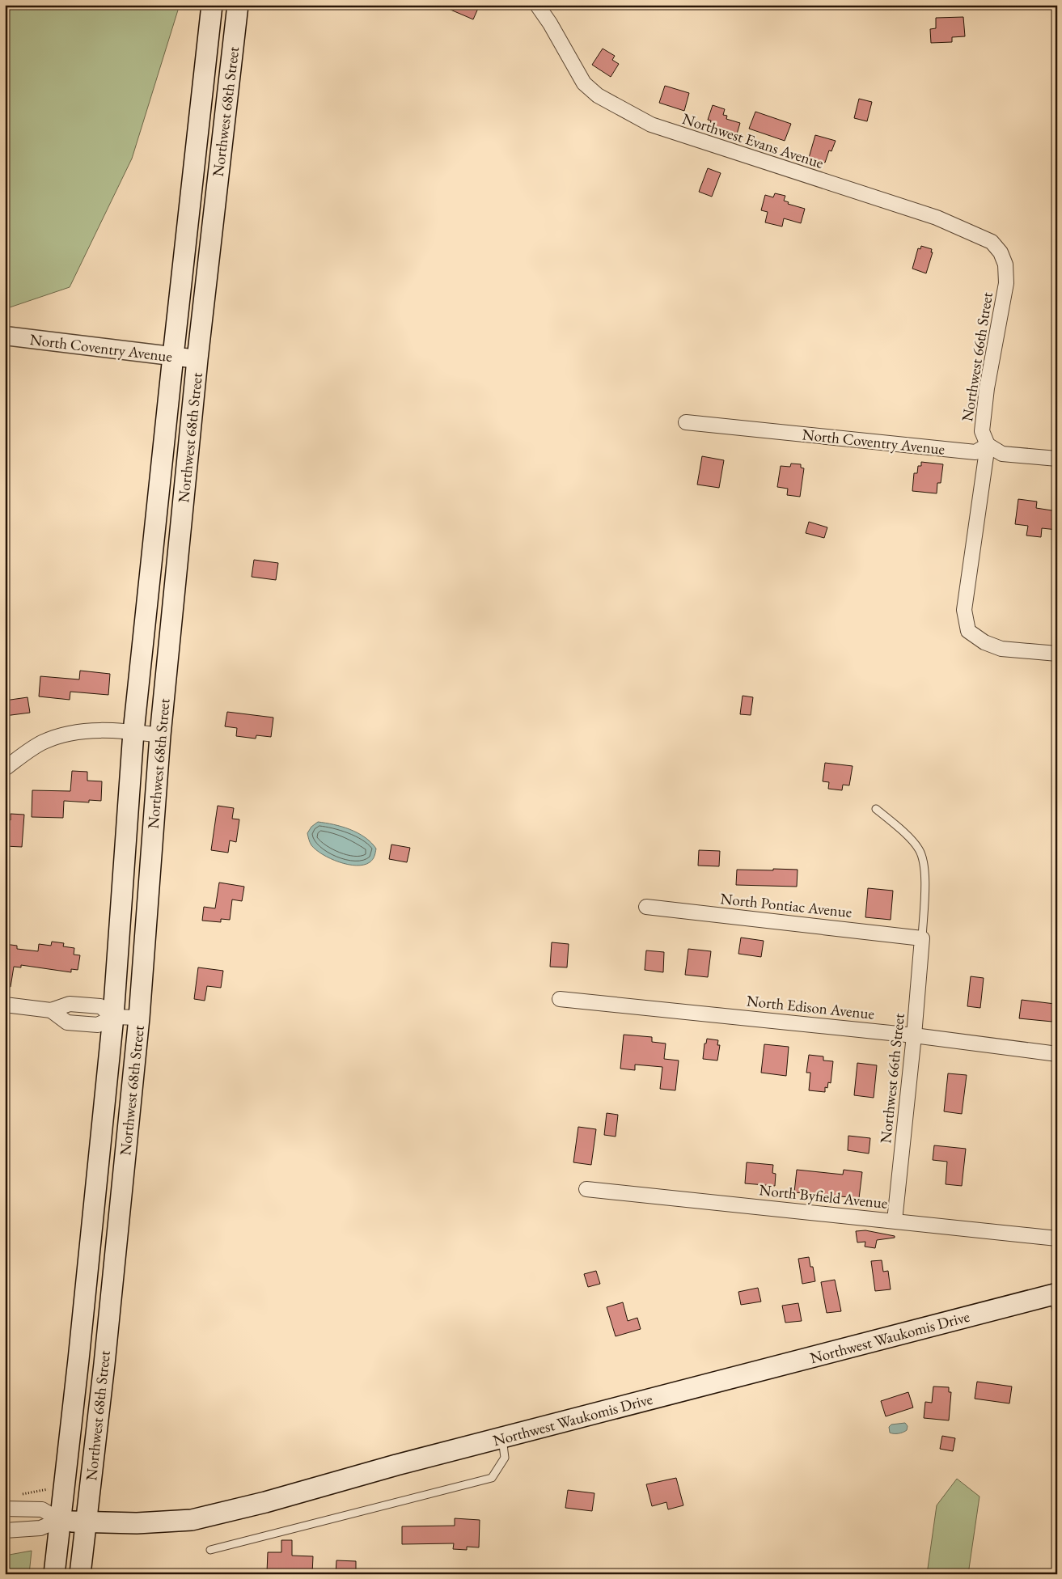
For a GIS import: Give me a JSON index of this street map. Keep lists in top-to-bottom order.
{
  "streets": {
    "main road": ["Northwest 68th Street", "Northwest Waukomis Drive"],
    "street": [
      "Northwest Evans Avenue",
      "North Coventry Avenue",
      "Northwest 66th Street",
      "North Pontiac Avenue",
      "North Edison Avenue",
      "North Byfield Avenue"
    ]
  },
  "crossings": [
    ["Northwest 68th Street", "North Coventry Avenue"],
    ["Northwest 68th Street", "Northwest Waukomis Drive"],
    ["Northwest Evans Avenue", "Northwest 66th Street"],
    ["North Coventry Avenue", "Northwest 66th Street"],
    ["Northwest 66th Street", "North Pontiac Avenue"],
    ["Northwest 66th Street", "North Edison Avenue"],
    ["Northwest 66th Street", "North Byfield Avenue"]
  ]
}
